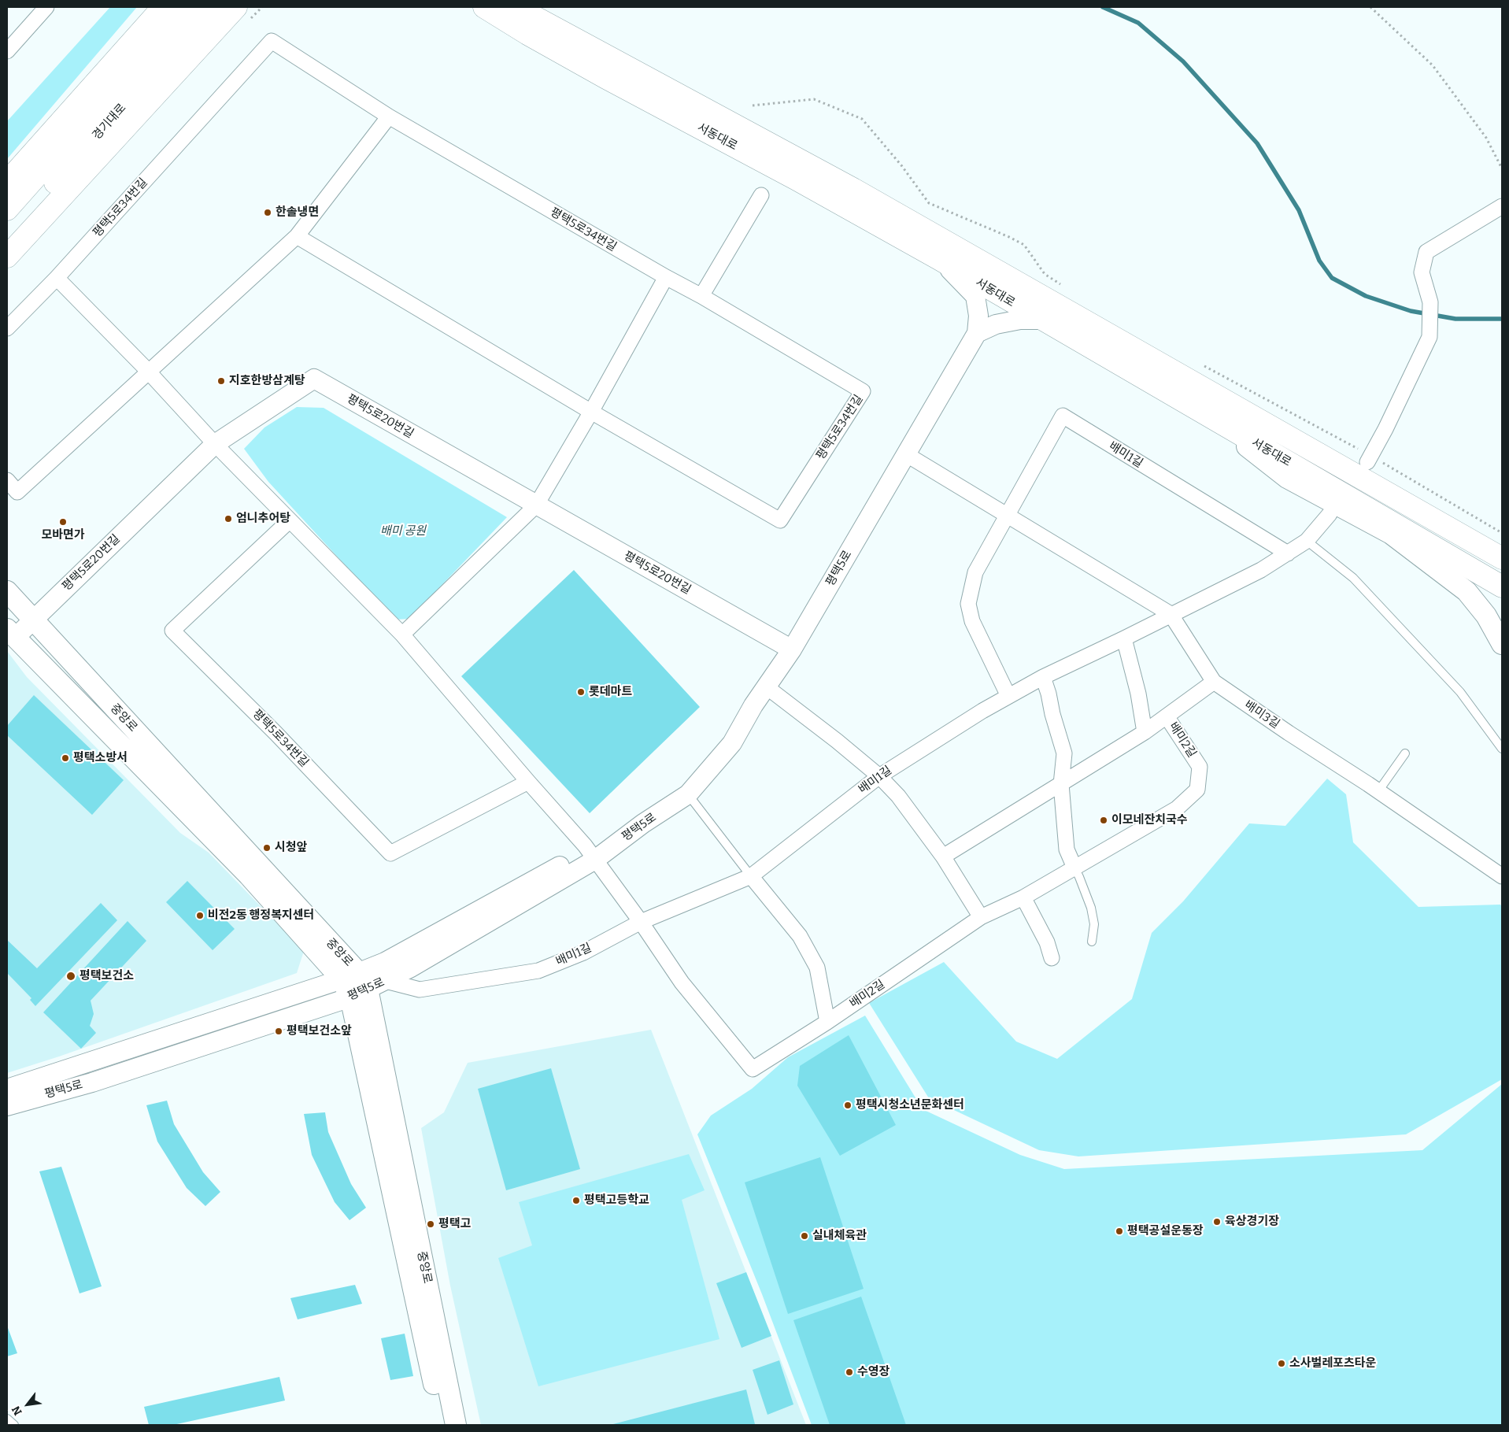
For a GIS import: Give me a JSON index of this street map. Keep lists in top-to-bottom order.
{
  "streets": {
    "main road": ["경기대로", "서동대로", "중앙로"],
    "street": [
      "평택5로34번길",
      "평택5로20번길",
      "배미1길",
      "평택5로",
      "배미3길",
      "배미2길"
    ]
  },
  "crossings": [
    ["평택5로20번길", "평택5로"],
    ["평택5로20번길", "중앙로"],
    ["배미1길", "평택5로"],
    ["배미1길", "배미3길"],
    ["배미1길", "중앙로"],
    ["배미1길", "배미2길"],
    ["평택5로", "중앙로"]
  ],
  "parks": ["배미 공원"],
  "places": [
    "한솔냉면",
    "지호한방삼계탕",
    "엄니추어탕",
    "모바면가",
    "롯데마트",
    "평택소방서",
    "이모네잔치국수",
    "시청앞",
    "비전2동 행정복지센터",
    "평택보건소",
    "평택보건소앞",
    "평택시청소년문화센터",
    "평택고등학교",
    "육상경기장",
    "평택고",
    "평택공설운동장",
    "실내체육관",
    "소사벌레포츠타운",
    "수영장"
  ],
  "north": "bottom left"
}
